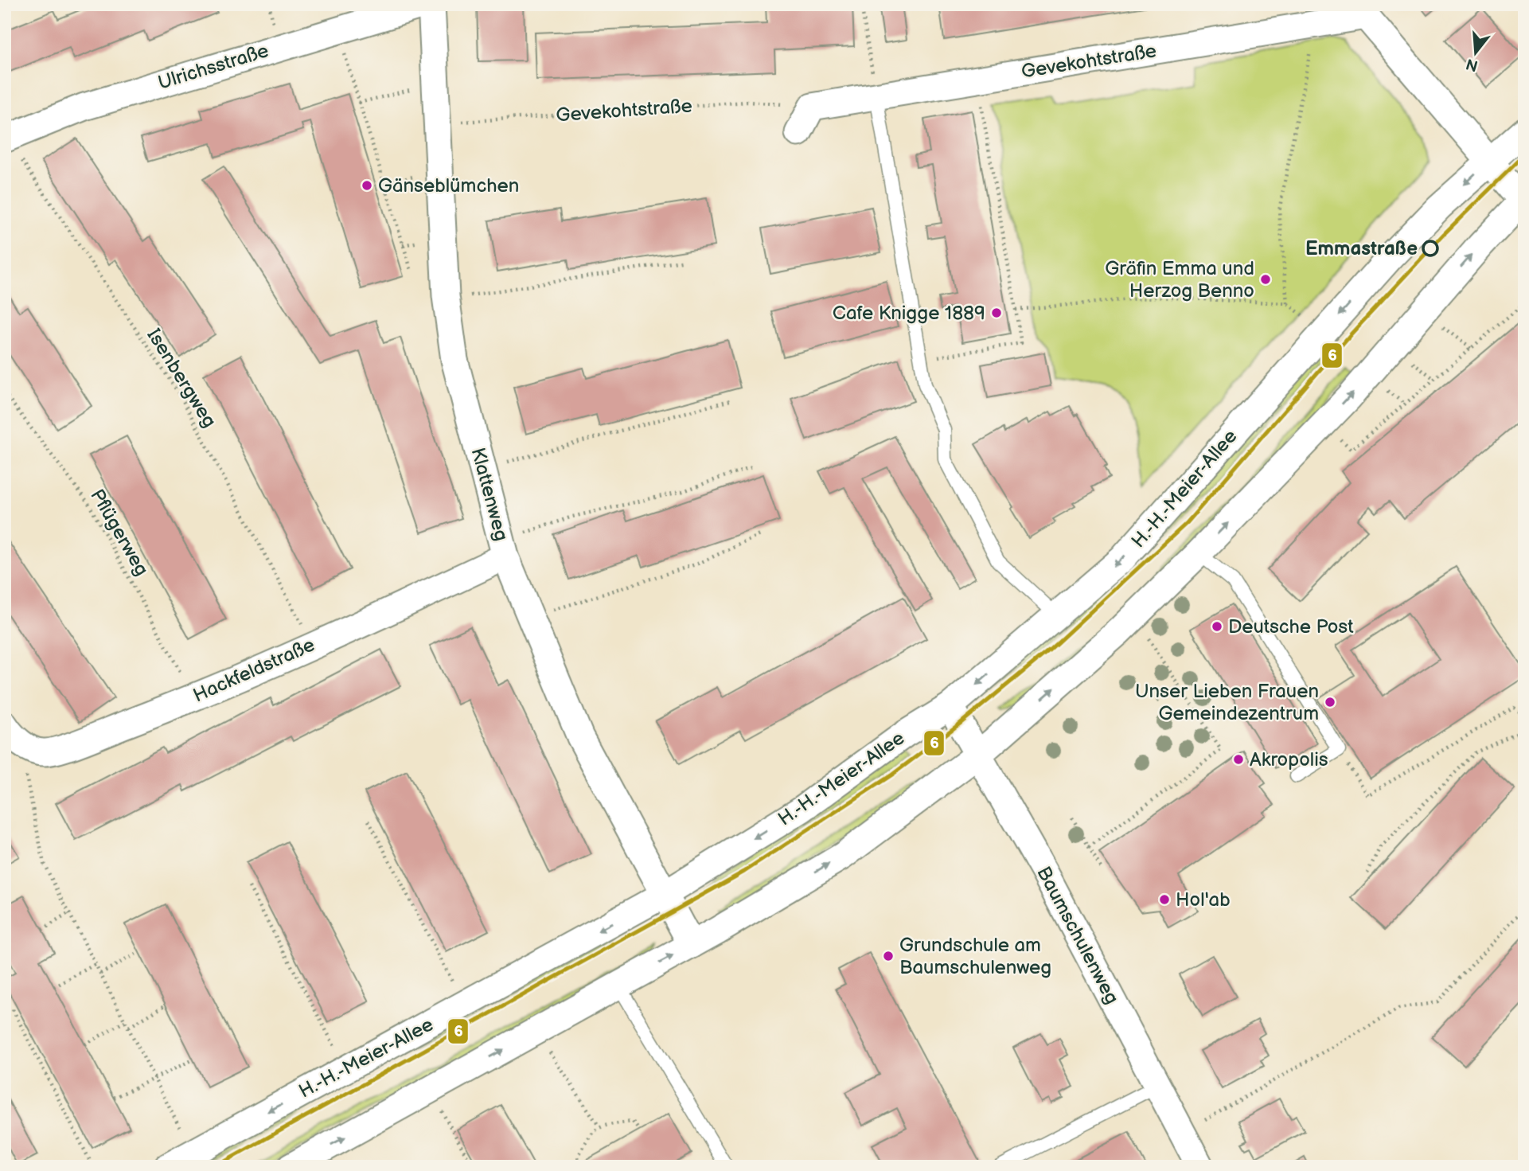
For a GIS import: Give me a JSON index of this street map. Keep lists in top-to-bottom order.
{
  "streets": {
    "street": [
      "Gevekohtstraße",
      "Ulrichsstraße",
      "H.-H.-Meier-Allee",
      "Klattenweg",
      "Hackfeldstraße",
      "Baumschulenweg"
    ],
    "path": ["Isenbergweg", "Pflügerweg"]
  },
  "crossings": [
    ["Gevekohtstraße", "Klattenweg"],
    ["Ulrichsstraße", "Isenbergweg"],
    ["Isenbergweg", "Hackfeldstraße"],
    ["H.-H.-Meier-Allee", "Klattenweg"],
    ["H.-H.-Meier-Allee", "Baumschulenweg"],
    ["Klattenweg", "Hackfeldstraße"],
    ["Pflügerweg", "Hackfeldstraße"]
  ],
  "places": [
    "Gänseblümchen",
    "Emmastraße",
    "Gräfin Emma und Herzog Benno",
    "Cafe Knigge 1889",
    "Deutsche Post",
    "Unser Lieben Frauen Gemeindezentrum",
    "Akropolis",
    "Hol'ab",
    "Grundschule am Baumschulenweg"
  ],
  "lines": ["transit line 6"],
  "north": "bottom"
}
